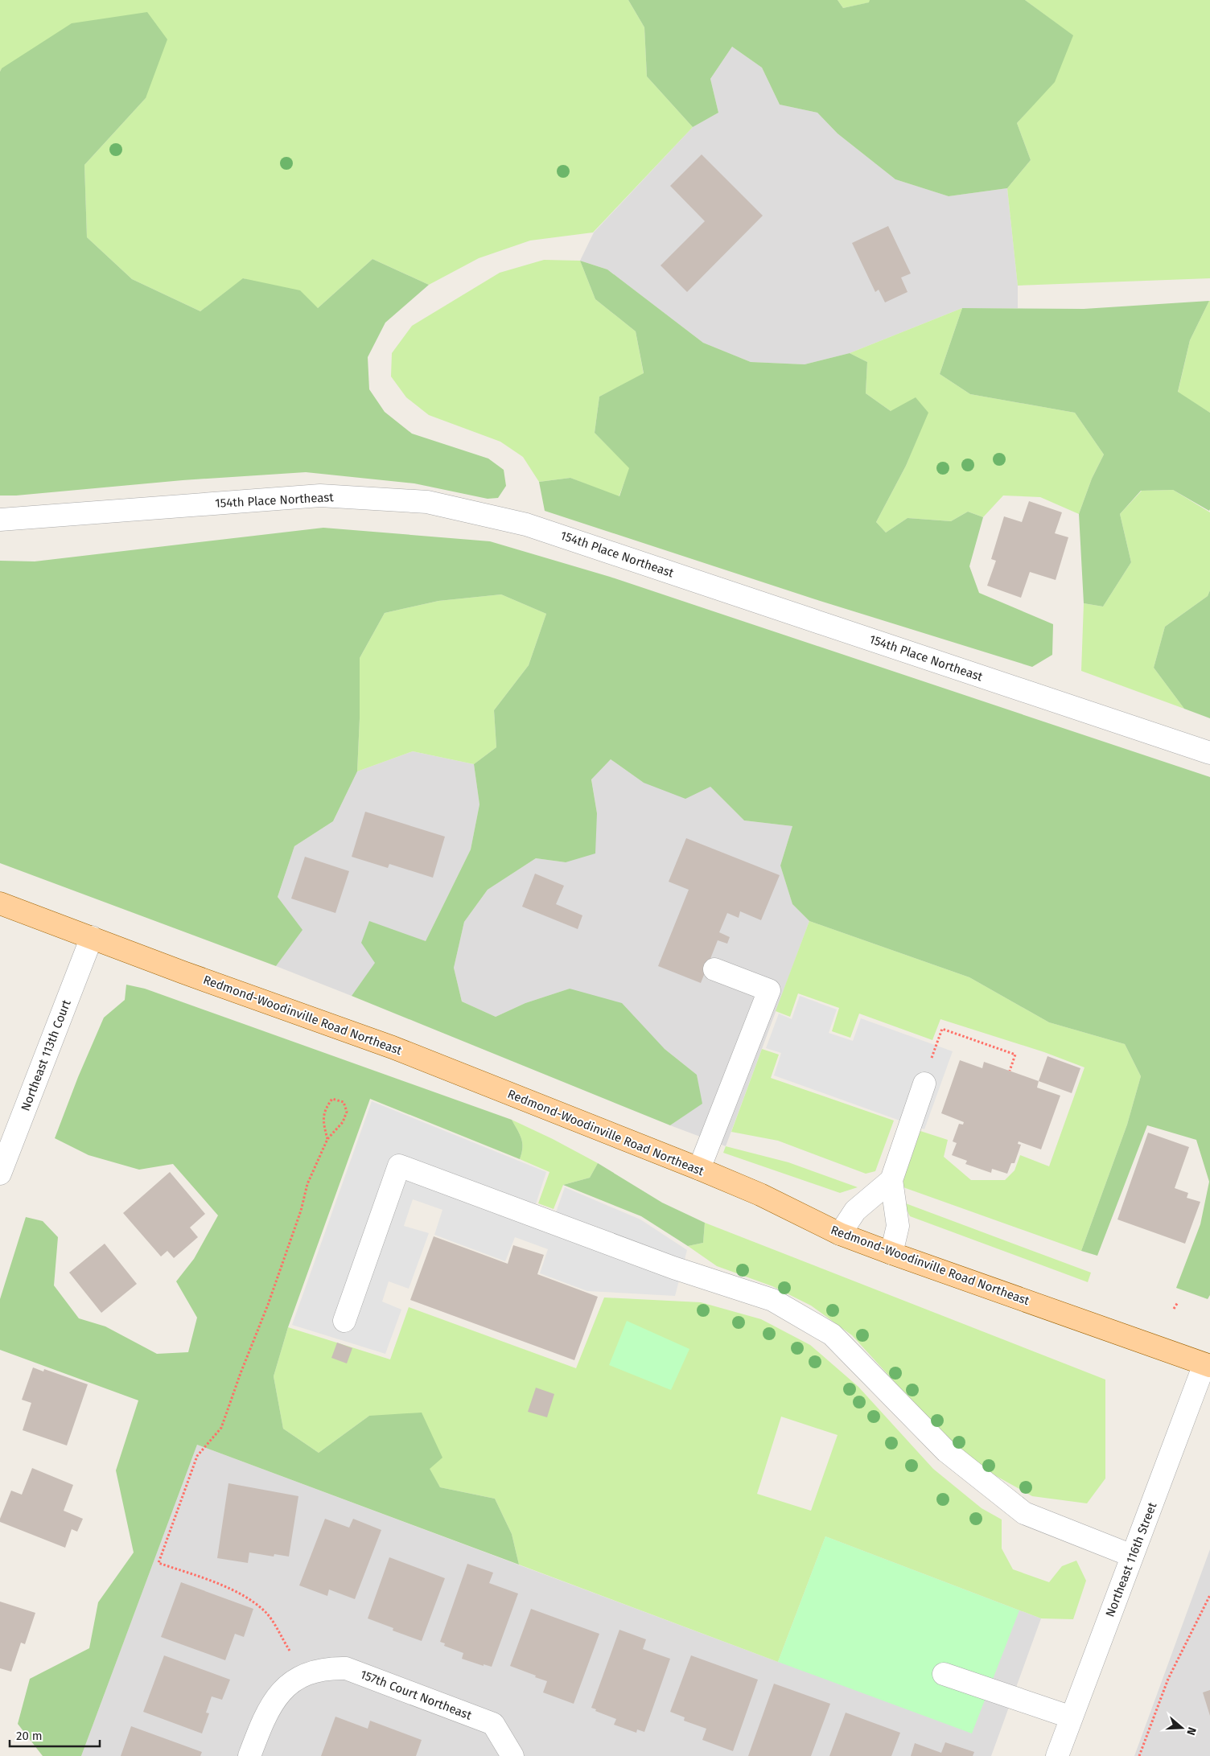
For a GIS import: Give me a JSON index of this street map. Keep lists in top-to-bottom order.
{
  "streets": {
    "main road": ["Redmond-Woodinville Road Northeast"],
    "street": [
      "154th Place Northeast",
      "Northeast 113th Court",
      "Northeast 116th Street",
      "157th Court Northeast"
    ]
  },
  "crossings": [
    ["Redmond-Woodinville Road Northeast", "Northeast 113th Court"],
    ["Redmond-Woodinville Road Northeast", "Northeast 116th Street"]
  ],
  "scale_bar": "20 m",
  "north": "right"
}
